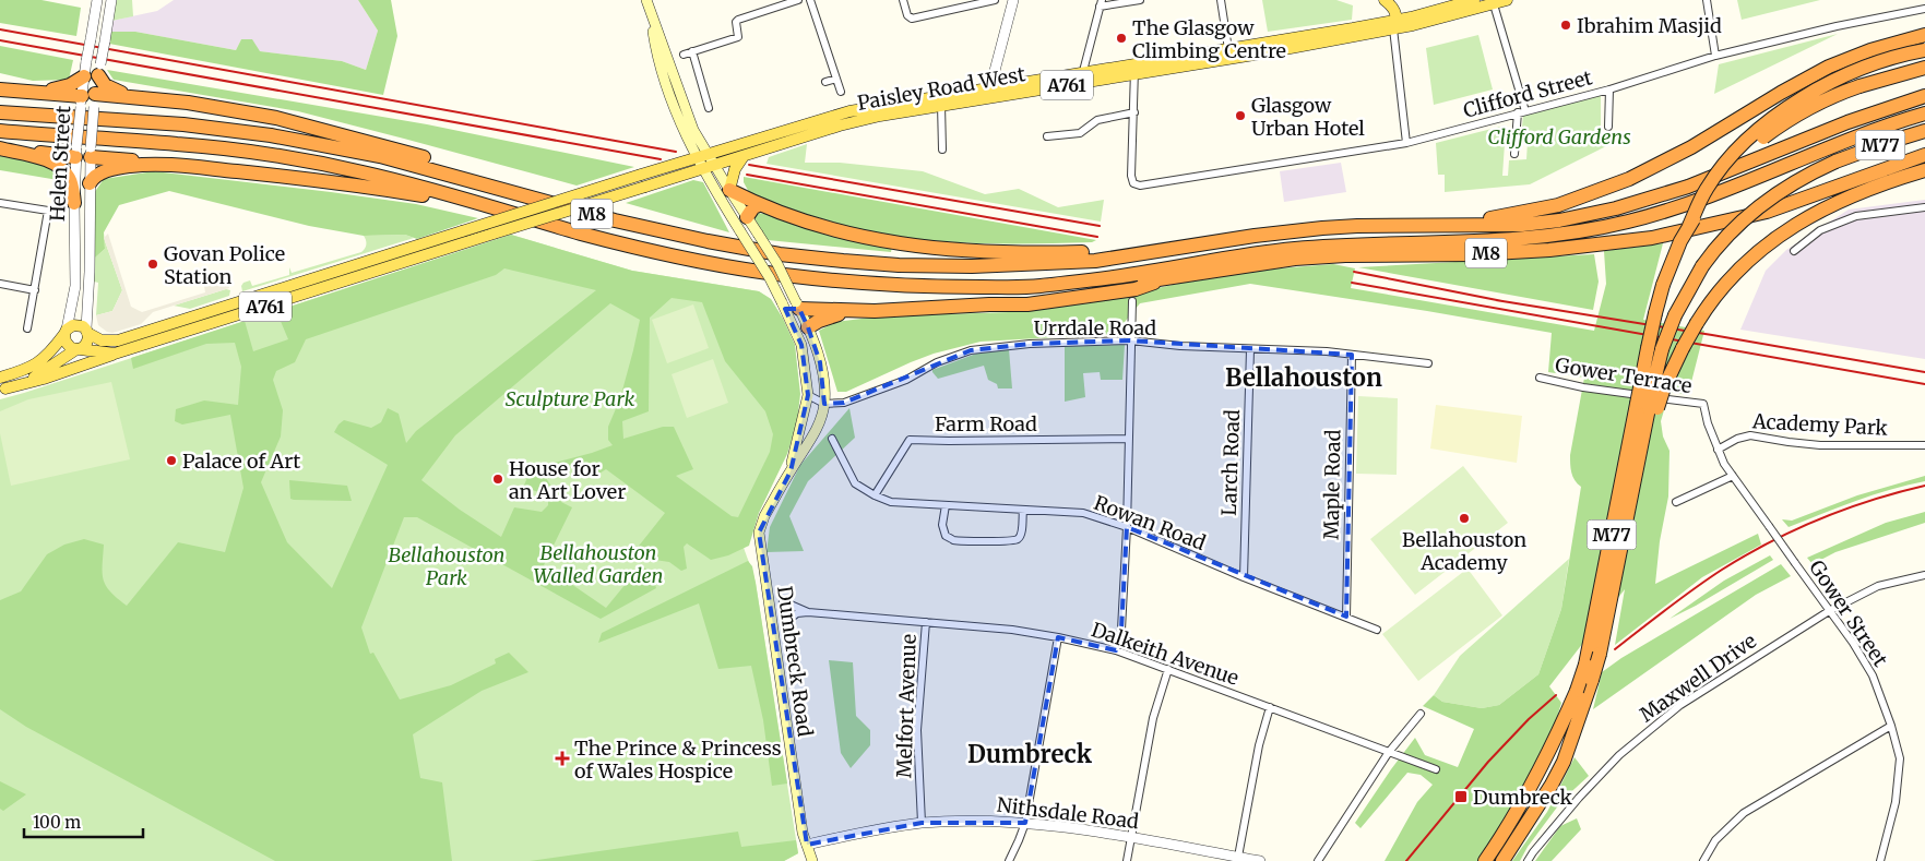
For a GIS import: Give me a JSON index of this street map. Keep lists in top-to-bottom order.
{
  "streets": {
    "highway": ["M77", "M8"],
    "main road": ["A761", "Paisley Road West", "Dumbreck Road"],
    "street": [
      "Clifford Street",
      "Helen Street",
      "Urrdale Road",
      "Gower Terrace",
      "Farm Road",
      "Academy Park",
      "Larch Road",
      "Maple Road",
      "Rowan Road",
      "Gower Street",
      "Dalkeith Avenue",
      "Maxwell Drive",
      "Melfort Avenue",
      "Nithsdale Road"
    ]
  },
  "crossings": [
    ["A761", "Paisley Road West"],
    ["A761", "Helen Street"],
    ["Paisley Road West", "Dumbreck Road"],
    ["M8", "Dumbreck Road"],
    ["Urrdale Road", "Larch Road"],
    ["Urrdale Road", "Maple Road"],
    ["Urrdale Road", "Dumbreck Road"],
    ["Gower Terrace", "Gower Street"],
    ["Farm Road", "Rowan Road"],
    ["Academy Park", "Gower Street"],
    ["Larch Road", "Rowan Road"],
    ["Maple Road", "Rowan Road"],
    ["Gower Street", "Maxwell Drive"],
    ["Dalkeith Avenue", "Melfort Avenue"],
    ["Dumbreck Road", "Nithsdale Road"],
    ["Melfort Avenue", "Nithsdale Road"]
  ],
  "districts": ["Bellahouston", "Dumbreck"],
  "parks": [
    "Clifford Gardens",
    "Sculpture Park",
    "Bellahouston Walled Garden",
    "Bellahouston Park"
  ],
  "places": {
    "other": [
      "Ibrahim Masjid",
      "The Glasgow Climbing Centre",
      "Glasgow Urban Hotel",
      "Govan Police Station",
      "Palace of Art",
      "House for an Art Lover",
      "Bellahouston Academy"
    ],
    "health": ["The Prince & Princess of Wales Hospice"],
    "transit": ["Dumbreck"]
  },
  "scale_bar": "100 m"
}
